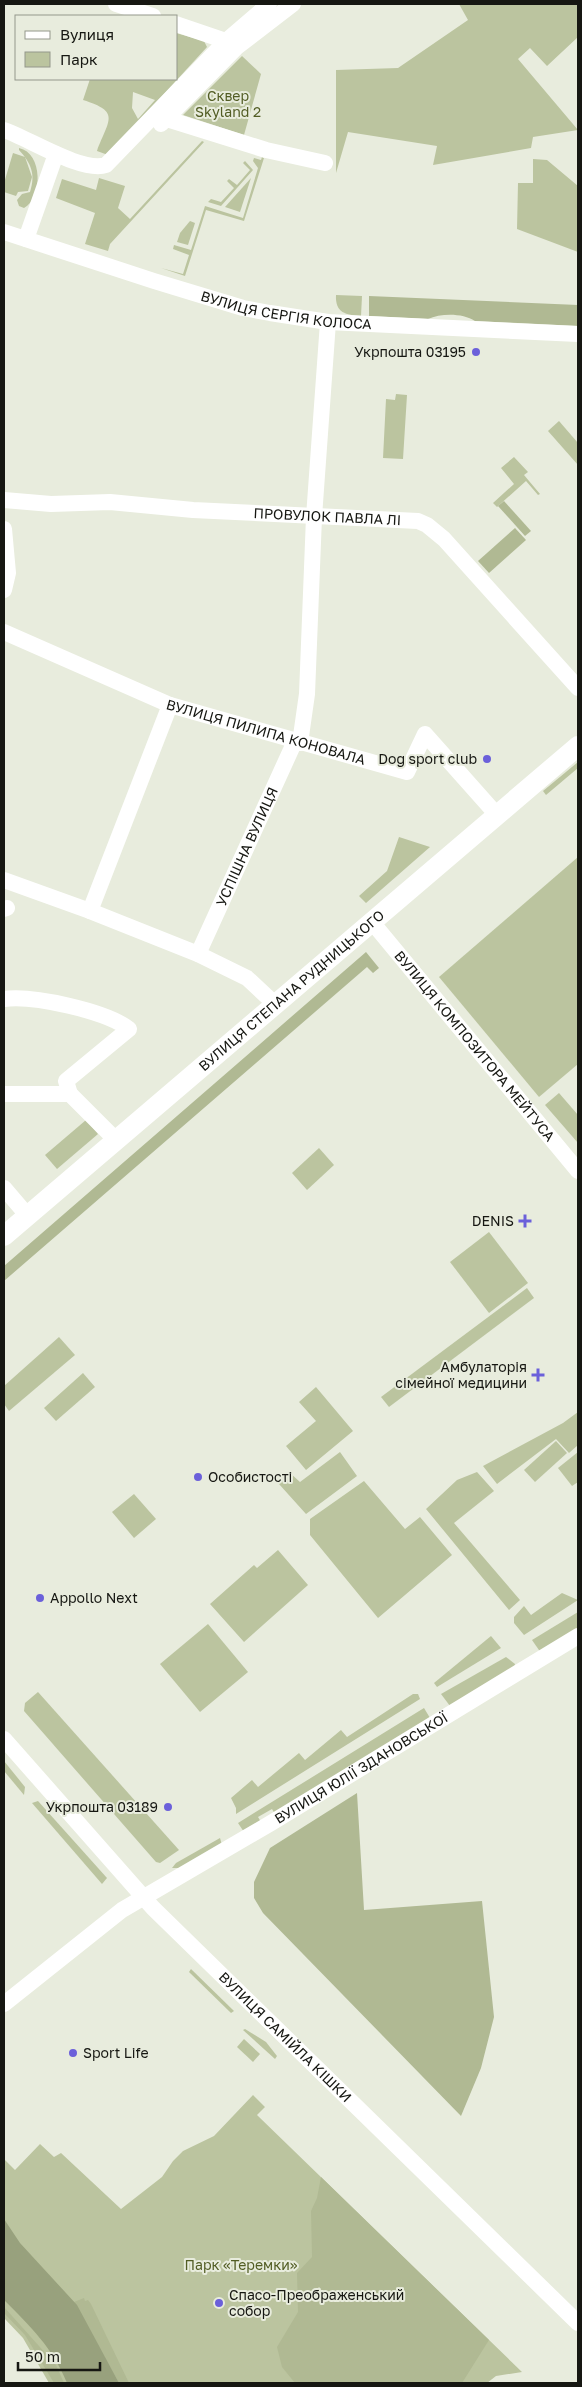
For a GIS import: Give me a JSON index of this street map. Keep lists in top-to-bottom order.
{
  "streets": {
    "main road": ["ВУЛИЦЯ СТЕПАНА РУДНИЦЬКОГО"],
    "street": [
      "ВУЛИЦЯ СЕРГІЯ КОЛОСА",
      "ПРОВУЛОК ПАВЛА ЛІ",
      "ВУЛИЦЯ ПИЛИПА КОНОВАЛА",
      "УСПІШНА ВУЛИЦЯ",
      "ВУЛИЦЯ КОМПОЗИТОРА МЕЙТУСА",
      "ВУЛИЦЯ ЮЛІЇ ЗДАНОВСЬКОЇ",
      "ВУЛИЦЯ САМІЙЛА КІШКИ"
    ]
  },
  "crossings": [
    ["ВУЛИЦЯ СЕРГІЯ КОЛОСА", "УСПІШНА ВУЛИЦЯ"],
    ["ПРОВУЛОК ПАВЛА ЛІ", "УСПІШНА ВУЛИЦЯ"],
    ["ВУЛИЦЯ ПИЛИПА КОНОВАЛА", "УСПІШНА ВУЛИЦЯ"],
    ["ВУЛИЦЯ ПИЛИПА КОНОВАЛА", "ВУЛИЦЯ СТЕПАНА РУДНИЦЬКОГО"],
    ["ВУЛИЦЯ СТЕПАНА РУДНИЦЬКОГО", "ВУЛИЦЯ КОМПОЗИТОРА МЕЙТУСА"],
    ["ВУЛИЦЯ ЮЛІЇ ЗДАНОВСЬКОЇ", "ВУЛИЦЯ САМІЙЛА КІШКИ"]
  ],
  "parks": ["Сквер Skyland 2", "Парк «Теремки»"],
  "places": {
    "other": [
      "Укрпошта 03195",
      "Dog sport club",
      "Особистості",
      "Appollo Next",
      "Укрпошта 03189",
      "Sport Life",
      "Спасо-Преображенський собор"
    ],
    "health": ["DENIS", "Амбулаторія сімейної медицини"]
  },
  "legend": ["Вулиця", "Парк"],
  "scale_bar": "50 m"
}
